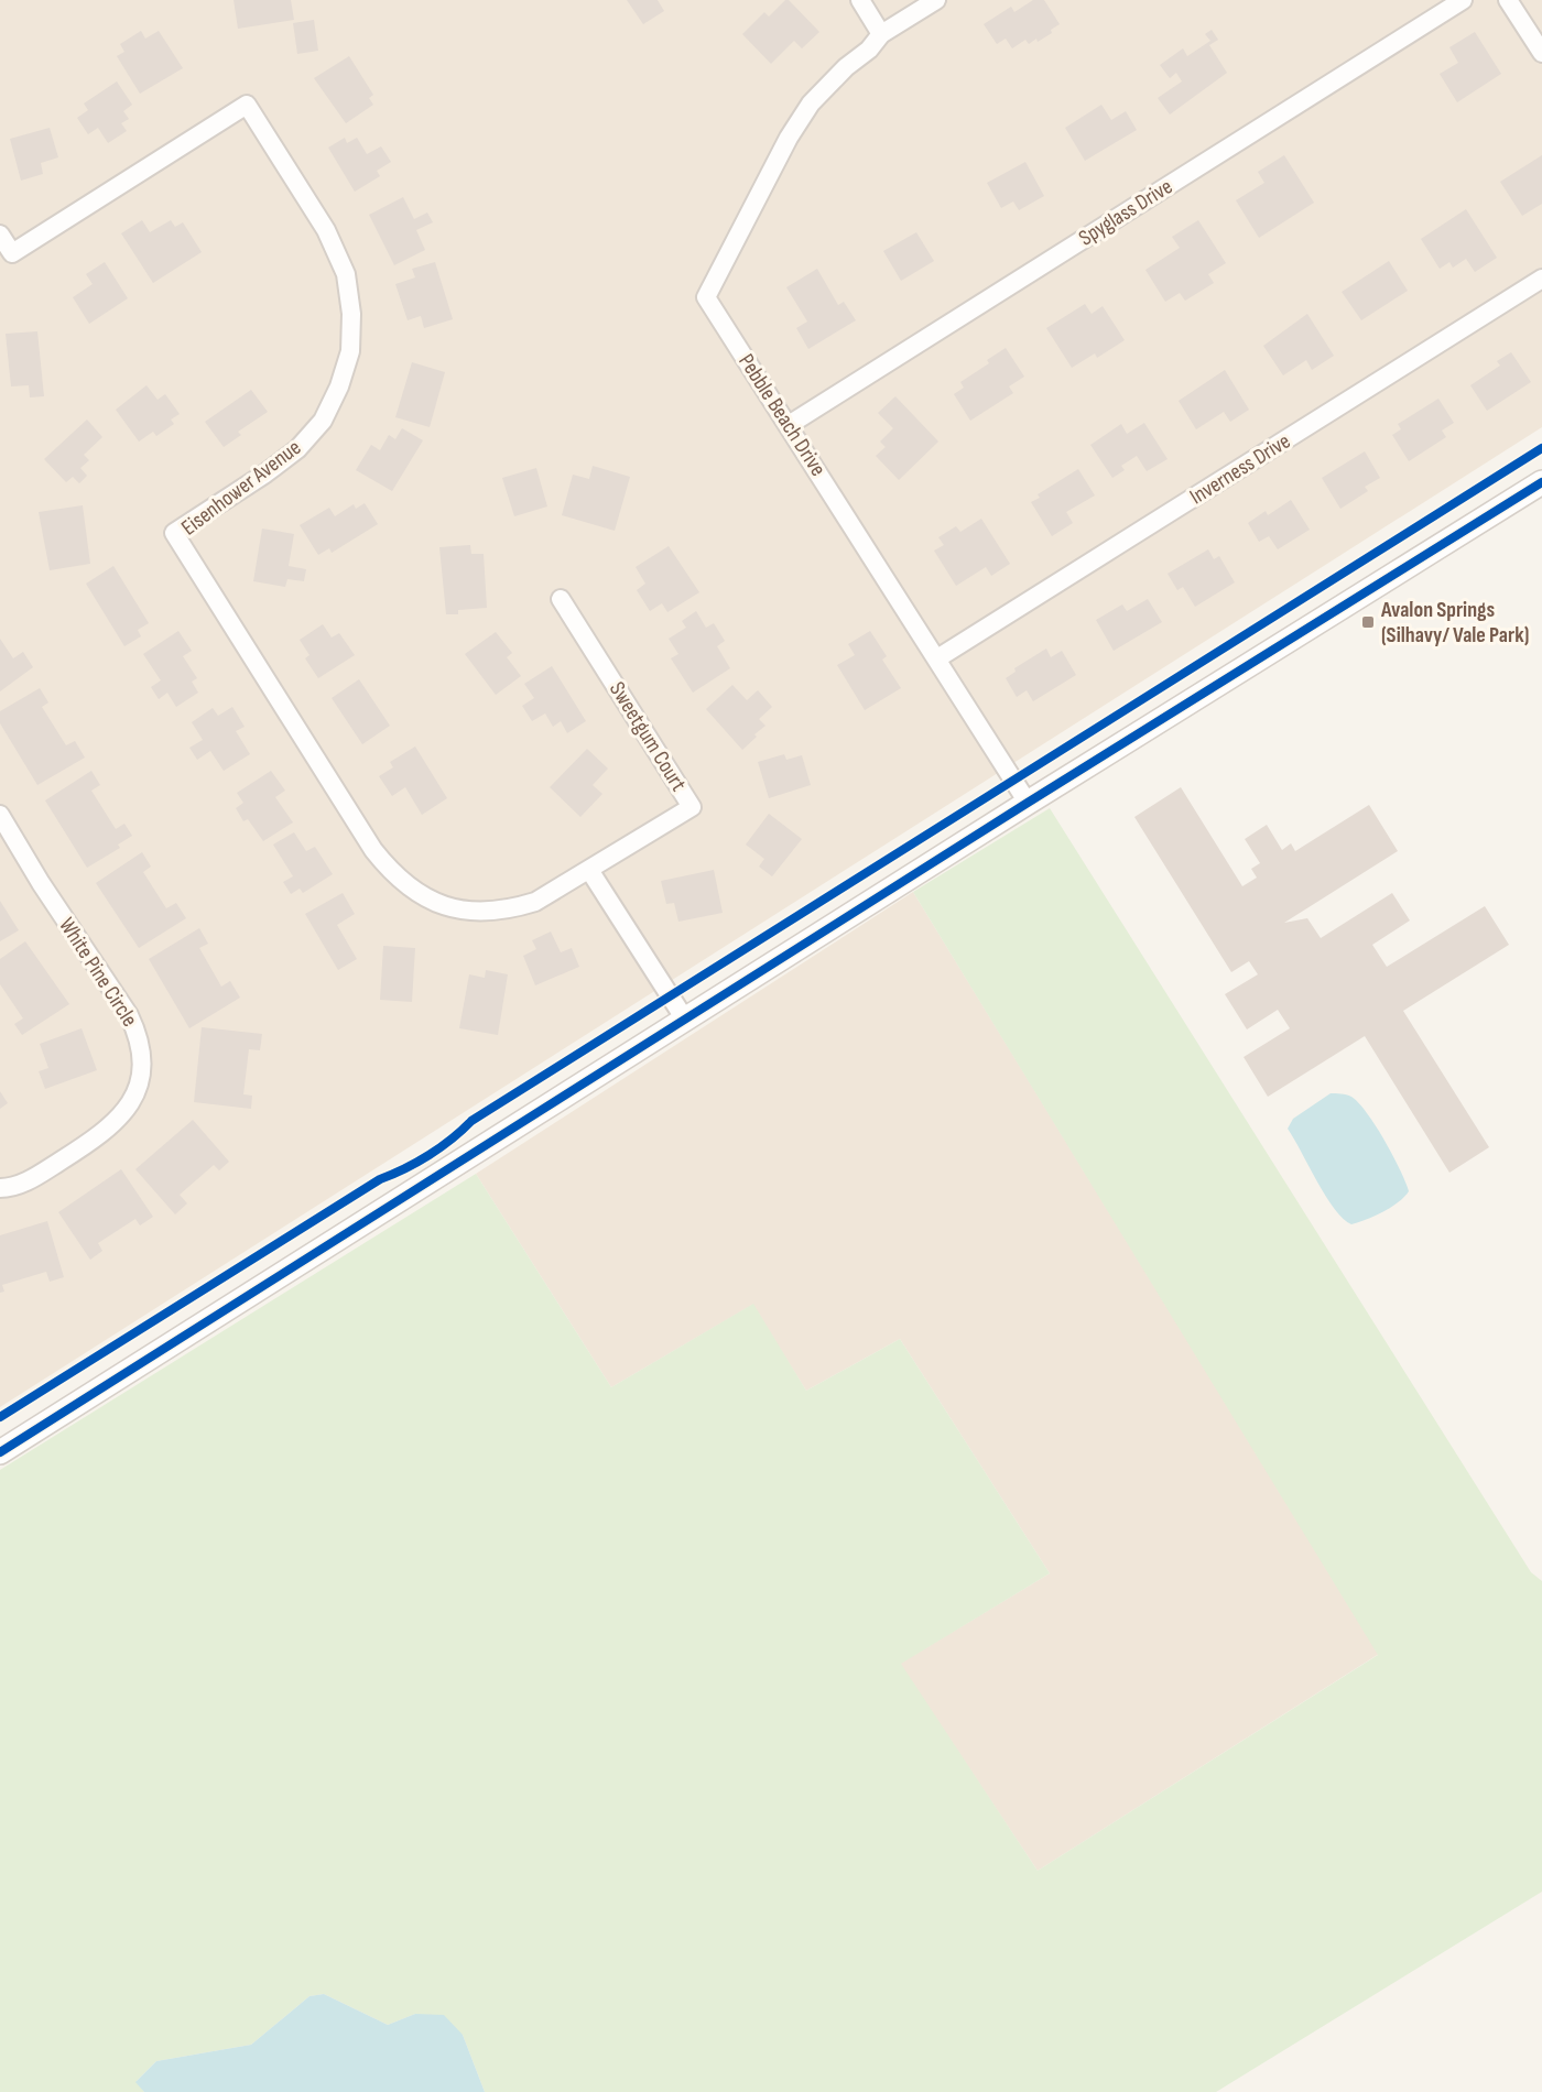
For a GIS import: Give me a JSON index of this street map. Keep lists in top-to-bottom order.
{
  "streets": {
    "street": [
      "Spyglass Drive",
      "Pebble Beach Drive",
      "Inverness Drive",
      "Eisenhower Avenue",
      "Sweetgum Court",
      "White Pine Circle"
    ]
  },
  "crossings": [
    ["Spyglass Drive", "Pebble Beach Drive"],
    ["Pebble Beach Drive", "Inverness Drive"],
    ["Eisenhower Avenue", "Sweetgum Court"]
  ],
  "places": {
    "transit": ["Avalon Springs (Silhavy/ Vale Park)"]
  }
}
